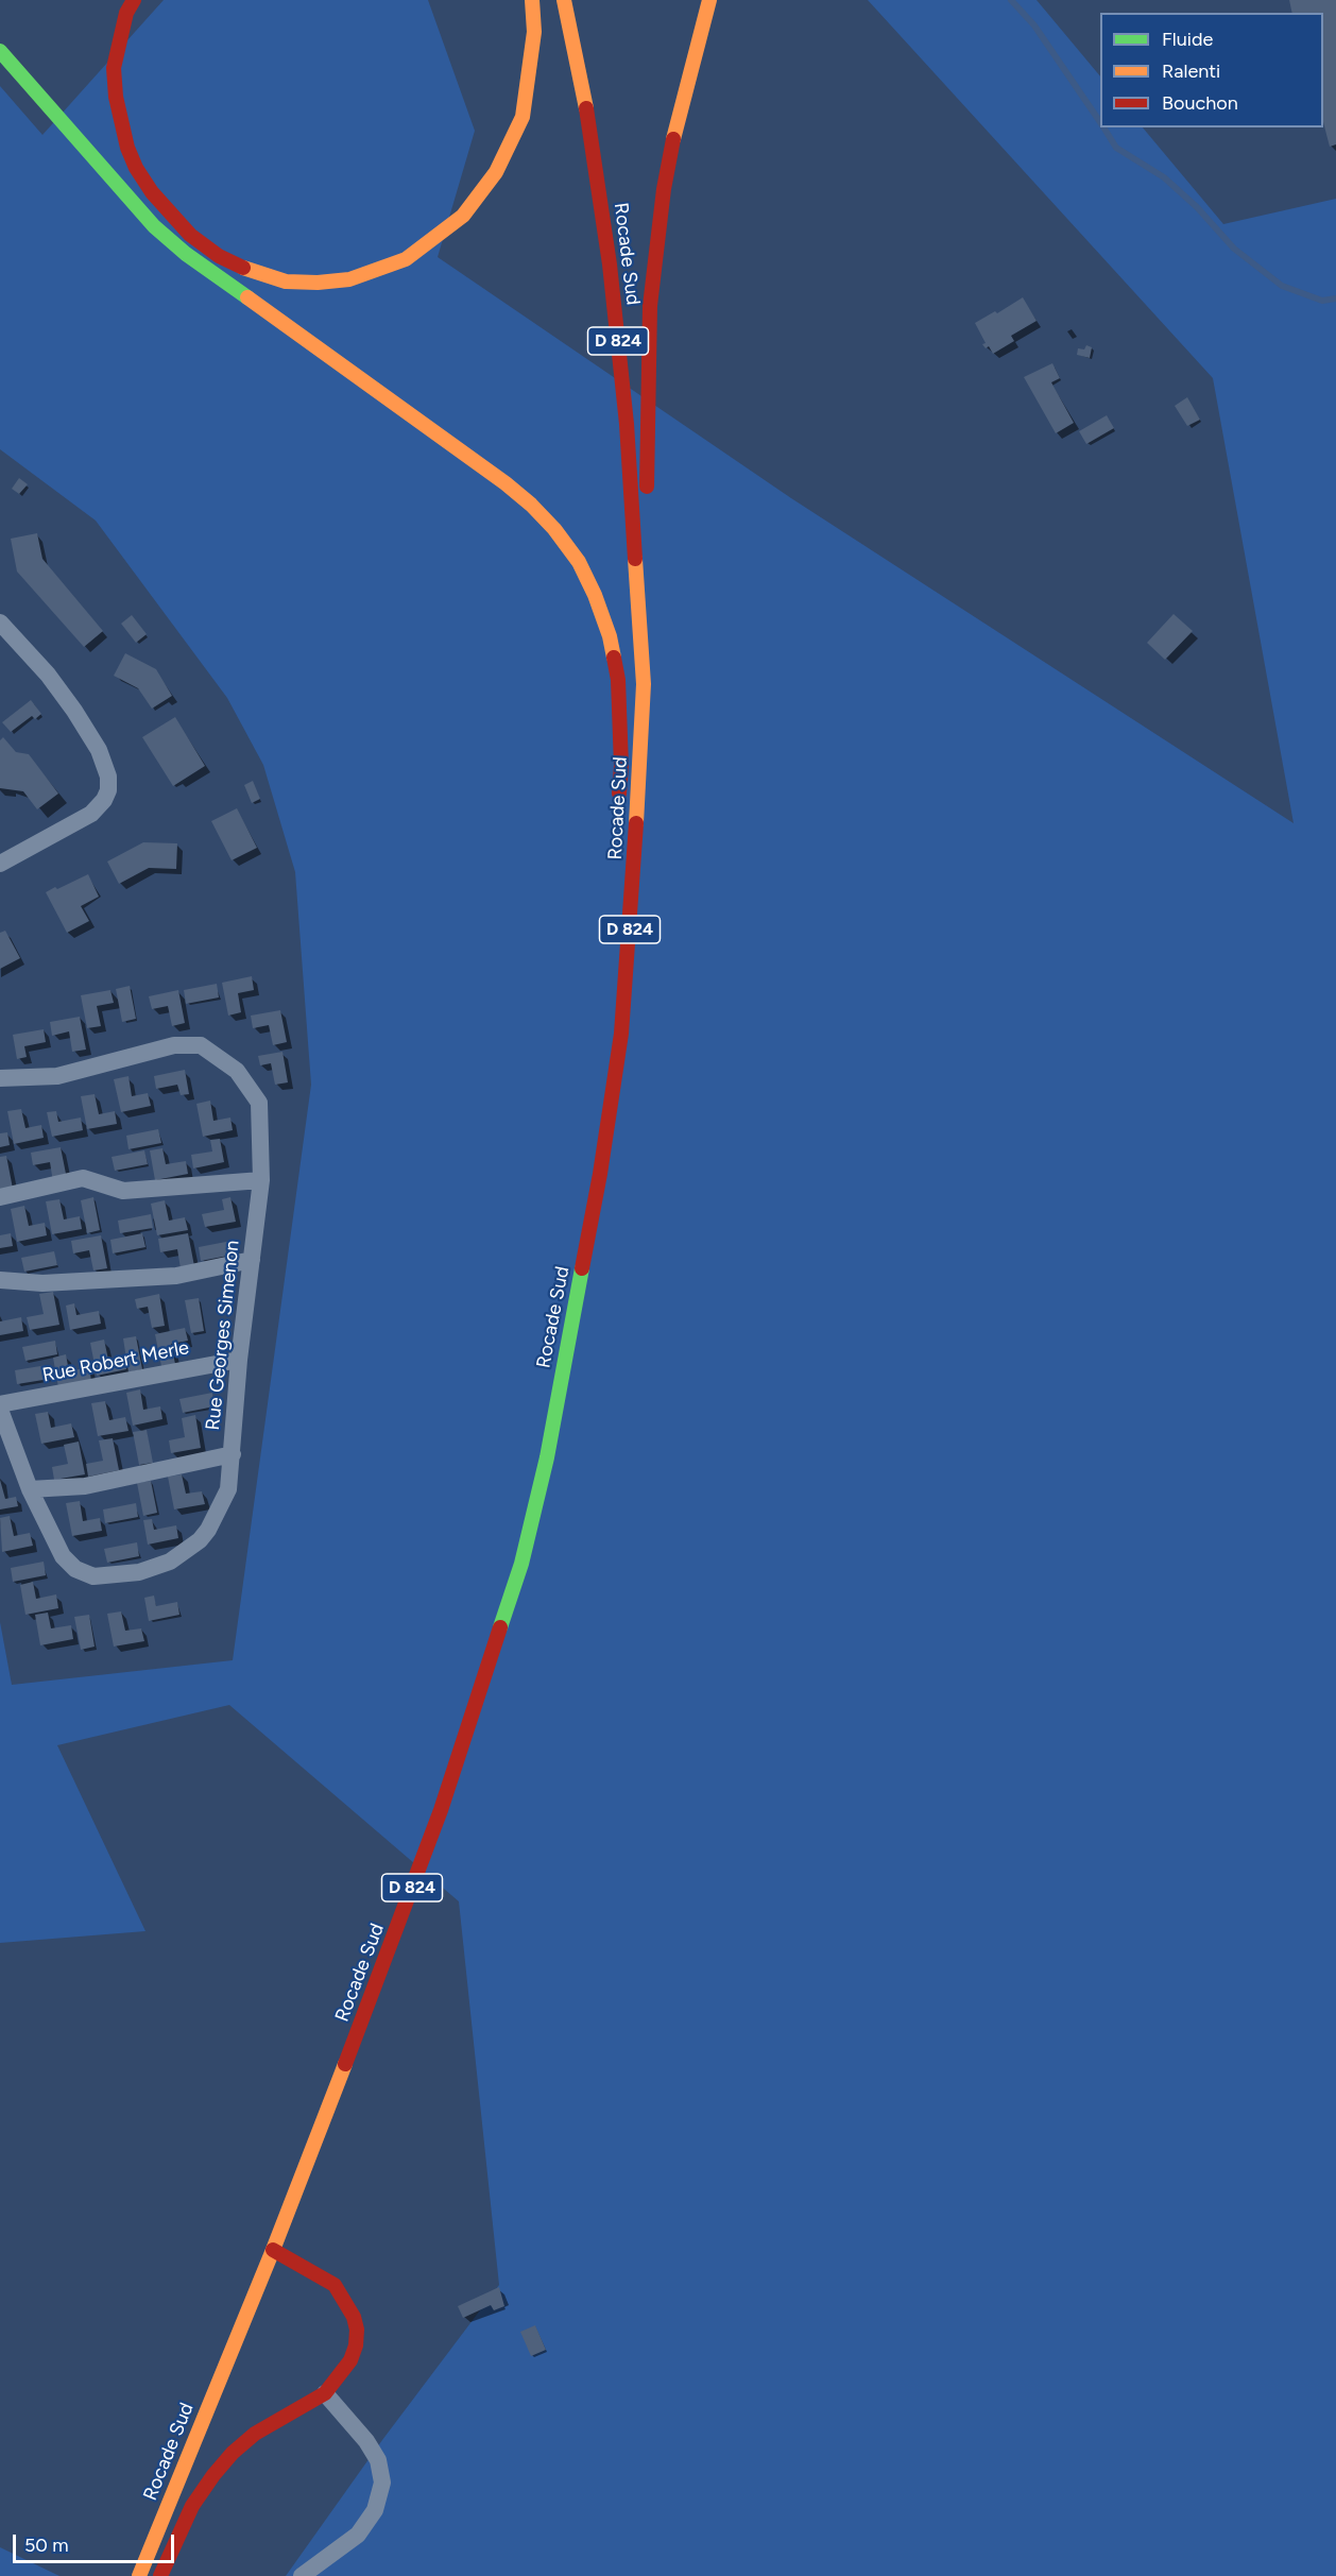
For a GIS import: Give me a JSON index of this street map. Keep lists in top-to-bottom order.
{
  "streets": {
    "main road": ["Rocade Sud", "D 824"],
    "street": ["Rue Georges Simenon", "Rue Robert Merle"]
  },
  "crossings": [
    ["Rue Georges Simenon", "Rue Robert Merle"]
  ],
  "legend": ["Fluide", "Ralenti", "Bouchon"],
  "scale_bar": "50 m"
}
